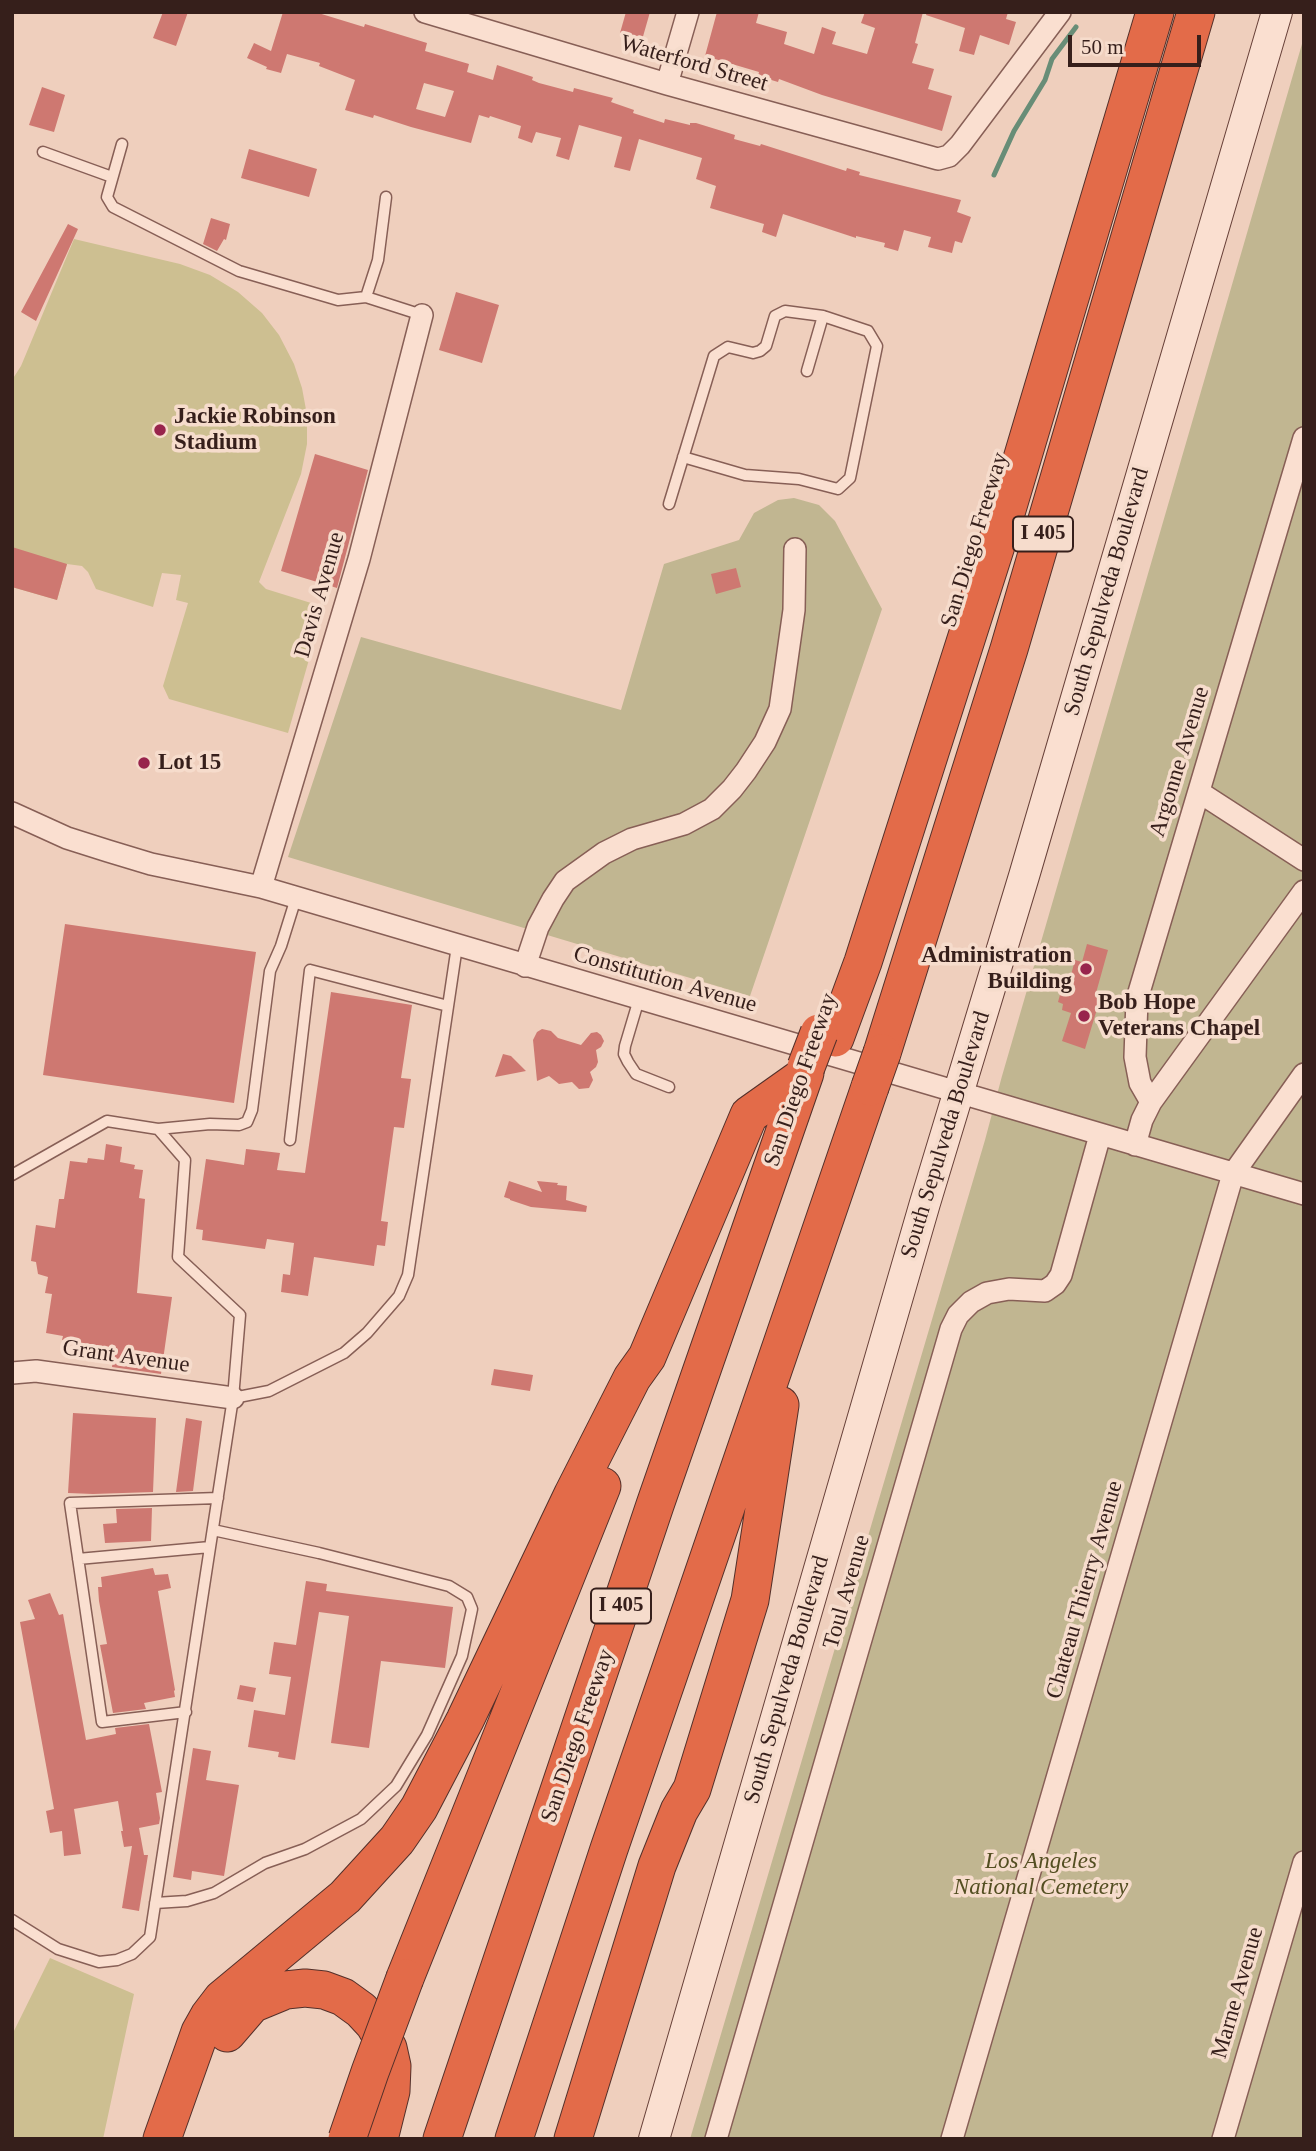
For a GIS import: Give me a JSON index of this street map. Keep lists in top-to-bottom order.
{
  "streets": {
    "highway": ["I 405", "San Diego Freeway"],
    "main road": ["South Sepulveda Boulevard"],
    "street": [
      "Waterford Street",
      "Davis Avenue",
      "Argonne Avenue",
      "Constitution Avenue",
      "Grant Avenue",
      "Chateau Thierry Avenue",
      "Toul Avenue",
      "Marne Avenue"
    ]
  },
  "crossings": [
    ["South Sepulveda Boulevard", "Constitution Avenue"],
    ["Davis Avenue", "Constitution Avenue"],
    ["Constitution Avenue", "Chateau Thierry Avenue"],
    ["Constitution Avenue", "Toul Avenue"]
  ],
  "parks": ["Los Angeles National Cemetery"],
  "places": [
    "Jackie Robinson Stadium",
    "Lot 15",
    "Administration Building",
    "Bob Hope Veterans Chapel"
  ],
  "scale_bar": "50 m"
}
